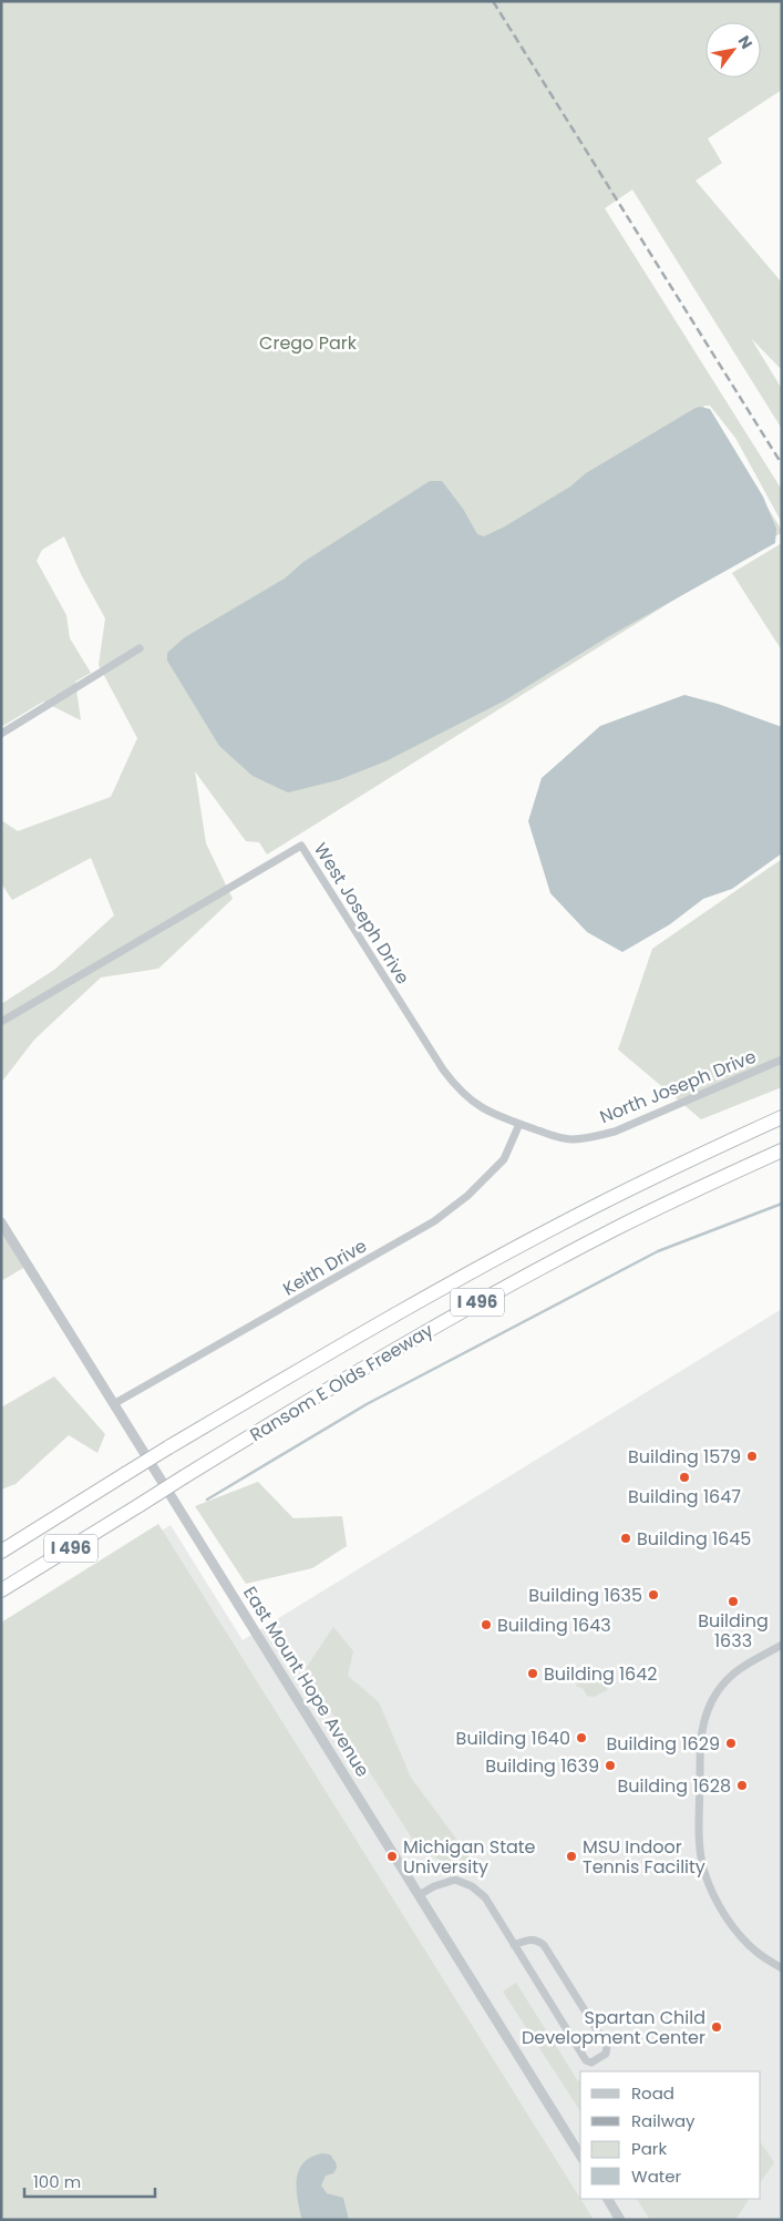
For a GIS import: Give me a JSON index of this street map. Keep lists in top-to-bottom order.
{
  "streets": {
    "highway": ["I 496", "Ransom E Olds Freeway"],
    "street": [
      "West Joseph Drive",
      "North Joseph Drive",
      "Keith Drive",
      "East Mount Hope Avenue"
    ]
  },
  "crossings": [
    ["West Joseph Drive", "North Joseph Drive"],
    ["West Joseph Drive", "Keith Drive"],
    ["North Joseph Drive", "Keith Drive"],
    ["Keith Drive", "East Mount Hope Avenue"]
  ],
  "parks": ["Crego Park"],
  "places": [
    "Building 1579",
    "Building 1647",
    "Building 1645",
    "Building 1635",
    "Building 1633",
    "Building 1643",
    "Building 1642",
    "Building 1640",
    "Building 1629",
    "Building 1639",
    "Building 1628",
    "Michigan State University",
    "MSU Indoor Tennis Facility",
    "Spartan Child Development Center"
  ],
  "legend": [
    "Road",
    "Railway",
    "Park",
    "Water"
  ],
  "scale_bar": "100 m",
  "north": "top right"
}
